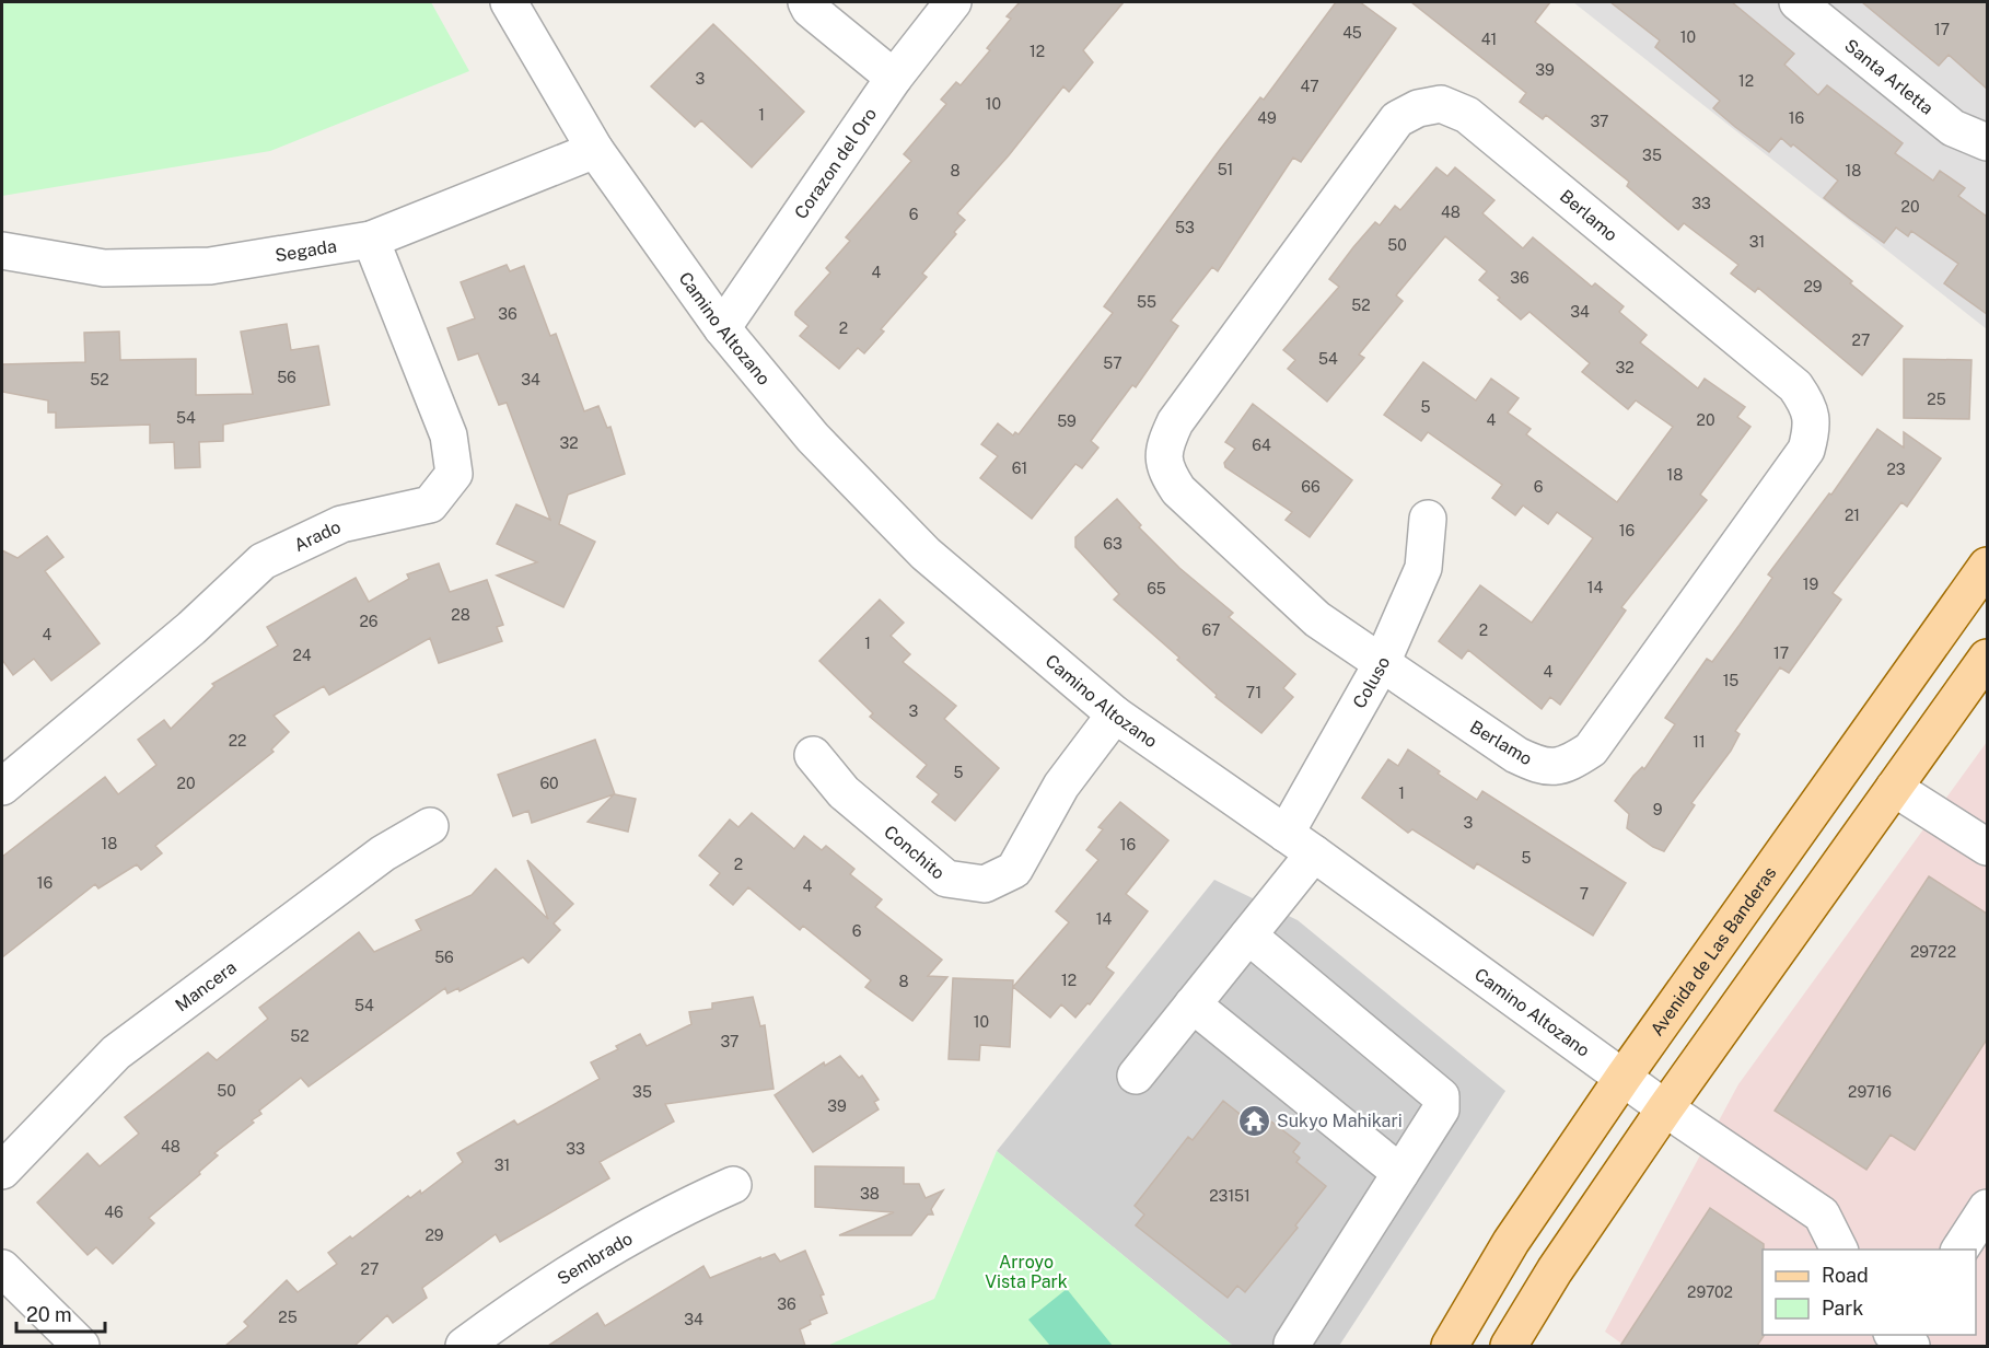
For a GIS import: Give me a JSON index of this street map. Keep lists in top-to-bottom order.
{
  "streets": {
    "main road": ["Avenida de Las Banderas"],
    "street": [
      "Santa Arletta",
      "Corazon del Oro",
      "Berlamo",
      "Segada",
      "Camino Altozano",
      "Arado",
      "Coluso",
      "Conchito",
      "Mancera",
      "Sembrado"
    ]
  },
  "crossings": [
    ["Corazon del Oro", "Camino Altozano"],
    ["Berlamo", "Coluso"],
    ["Segada", "Camino Altozano"],
    ["Segada", "Arado"],
    ["Camino Altozano", "Coluso"],
    ["Camino Altozano", "Conchito"],
    ["Camino Altozano", "Avenida de Las Banderas"]
  ],
  "parks": ["Arroyo Vista Park"],
  "places": {
    "temple": ["Sukyo Mahikari"]
  },
  "house_numbers": [
    "17",
    "45",
    "10",
    "41",
    "12",
    "39",
    "3",
    "12",
    "47",
    "10",
    "1",
    "49",
    "16",
    "37",
    "35",
    "51",
    "8",
    "18",
    "33",
    "20",
    "48",
    "6",
    "53",
    "31",
    "50",
    "4",
    "36",
    "29",
    "55",
    "52",
    "34",
    "36",
    "2",
    "27",
    "54",
    "57",
    "32",
    "56",
    "52",
    "34",
    "25",
    "5",
    "54",
    "4",
    "20",
    "59",
    "32",
    "64",
    "61",
    "23",
    "18",
    "66",
    "6",
    "21",
    "16",
    "63",
    "19",
    "14",
    "65",
    "28",
    "26",
    "67",
    "2",
    "4",
    "1",
    "17",
    "24",
    "4",
    "15",
    "71",
    "3",
    "22",
    "11",
    "5",
    "20",
    "60",
    "1",
    "9",
    "3",
    "18",
    "16",
    "5",
    "2",
    "16",
    "4",
    "7",
    "14",
    "6",
    "29722",
    "56",
    "12",
    "8",
    "54",
    "10",
    "52",
    "37",
    "50",
    "35",
    "29716",
    "39",
    "48",
    "33",
    "31",
    "38",
    "23151",
    "46",
    "29",
    "27",
    "29702",
    "36",
    "25",
    "34"
  ],
  "legend": ["Road", "Park"],
  "scale_bar": "20 m"
}
